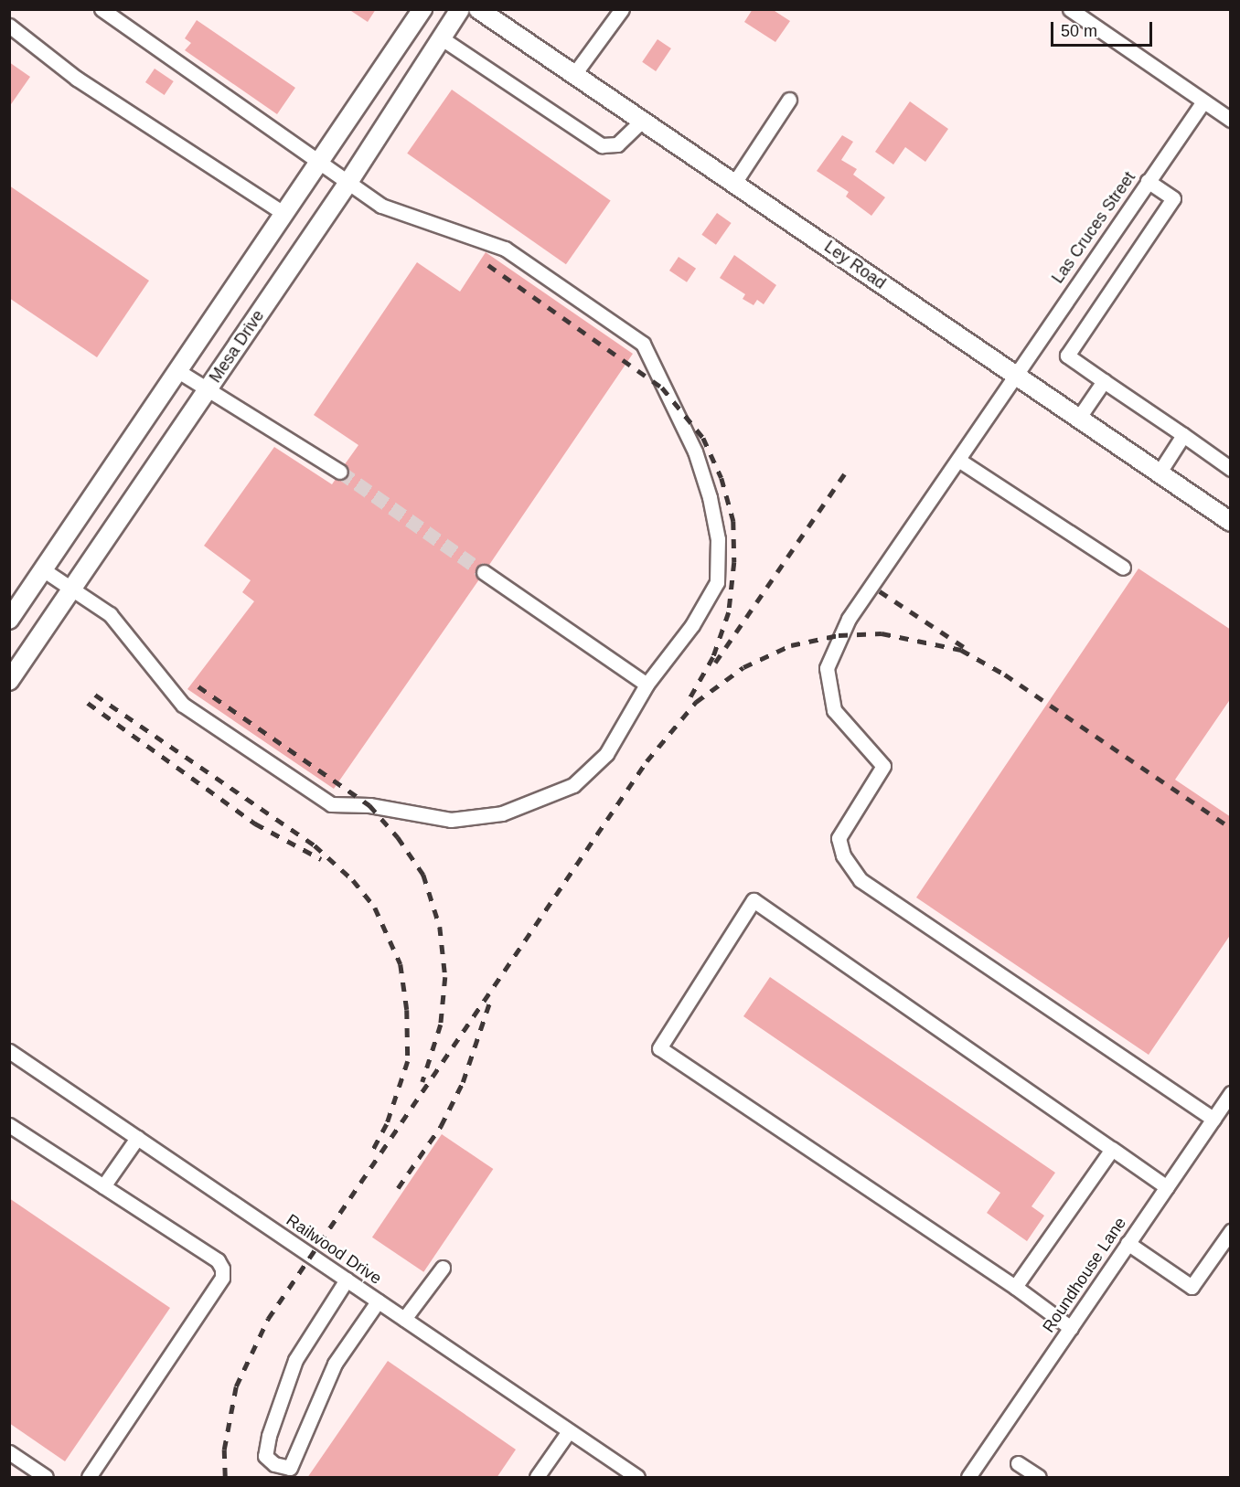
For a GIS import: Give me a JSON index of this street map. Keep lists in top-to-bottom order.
{
  "streets": {
    "main road": ["Ley Road", "Mesa Drive"],
    "street": ["Las Cruces Street", "Railwood Drive", "Roundhouse Lane"]
  },
  "crossings": [
    ["Las Cruces Street", "Ley Road"],
    ["Las Cruces Street", "Roundhouse Lane"]
  ],
  "scale_bar": "50 m"
}
